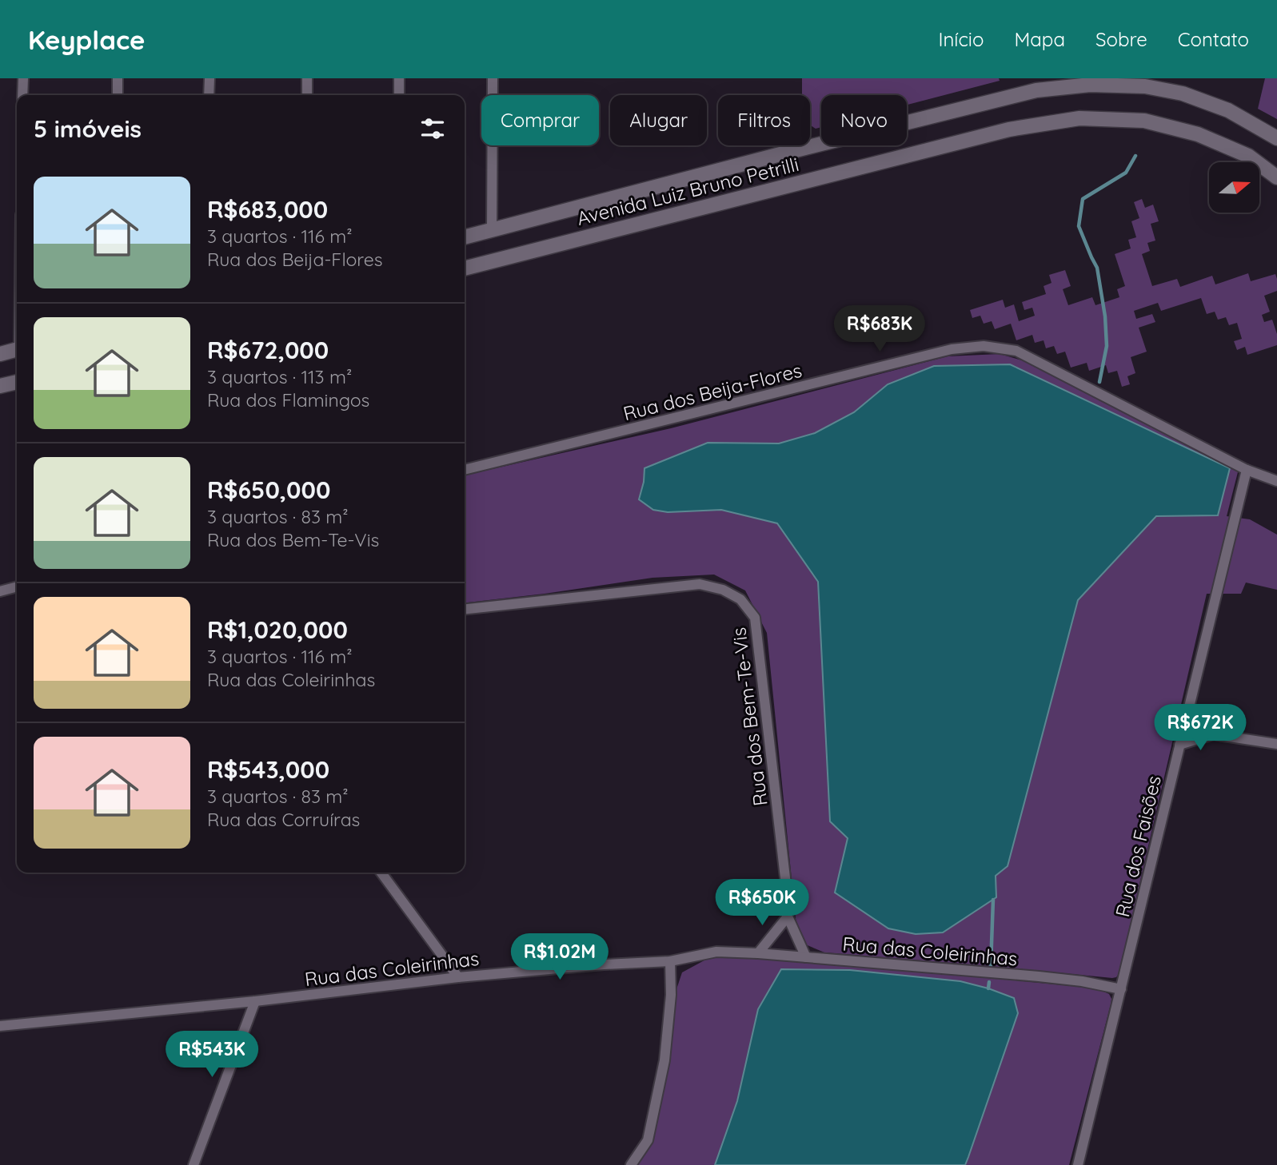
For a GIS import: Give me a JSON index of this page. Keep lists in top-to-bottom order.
{
  "streets": {
    "main road": ["Avenida Luiz Bruno Petrilli"],
    "street": [
      "Rua dos Beija-Flores",
      "Rua dos Bem-Te-Vis",
      "Rua dos Faisões",
      "Rua das Coleirinhas"
    ]
  },
  "crossings": [
    ["Rua dos Beija-Flores", "Rua dos Faisões"],
    ["Rua dos Bem-Te-Vis", "Rua das Coleirinhas"],
    ["Rua dos Faisões", "Rua das Coleirinhas"]
  ],
  "north": "right",
  "page": {
    "header": "Keyplace",
    "nav": [
      "Início",
      "Mapa",
      "Sobre",
      "Contato"
    ],
    "chip": [
      "Comprar",
      "Alugar",
      "Filtros",
      "Novo"
    ],
    "heading": "5 imóveis",
    "list": [
      {
        "name": "R$683,000",
        "note": "3 quartos · 116 m² · Rua dos Beija-Flores"
      },
      {
        "name": "R$672,000",
        "note": "3 quartos · 113 m² · Rua dos Flamingos"
      },
      {
        "name": "R$650,000",
        "note": "3 quartos · 83 m² · Rua dos Bem-Te-Vis"
      },
      {
        "name": "R$1,020,000",
        "note": "3 quartos · 116 m² · Rua das Coleirinhas"
      },
      {
        "name": "R$543,000",
        "note": "3 quartos · 83 m² · Rua das Corruíras"
      }
    ],
    "price": [
      "R$683K",
      "R$672K",
      "R$650K",
      "R$1.02M",
      "R$543K"
    ]
  }
}
